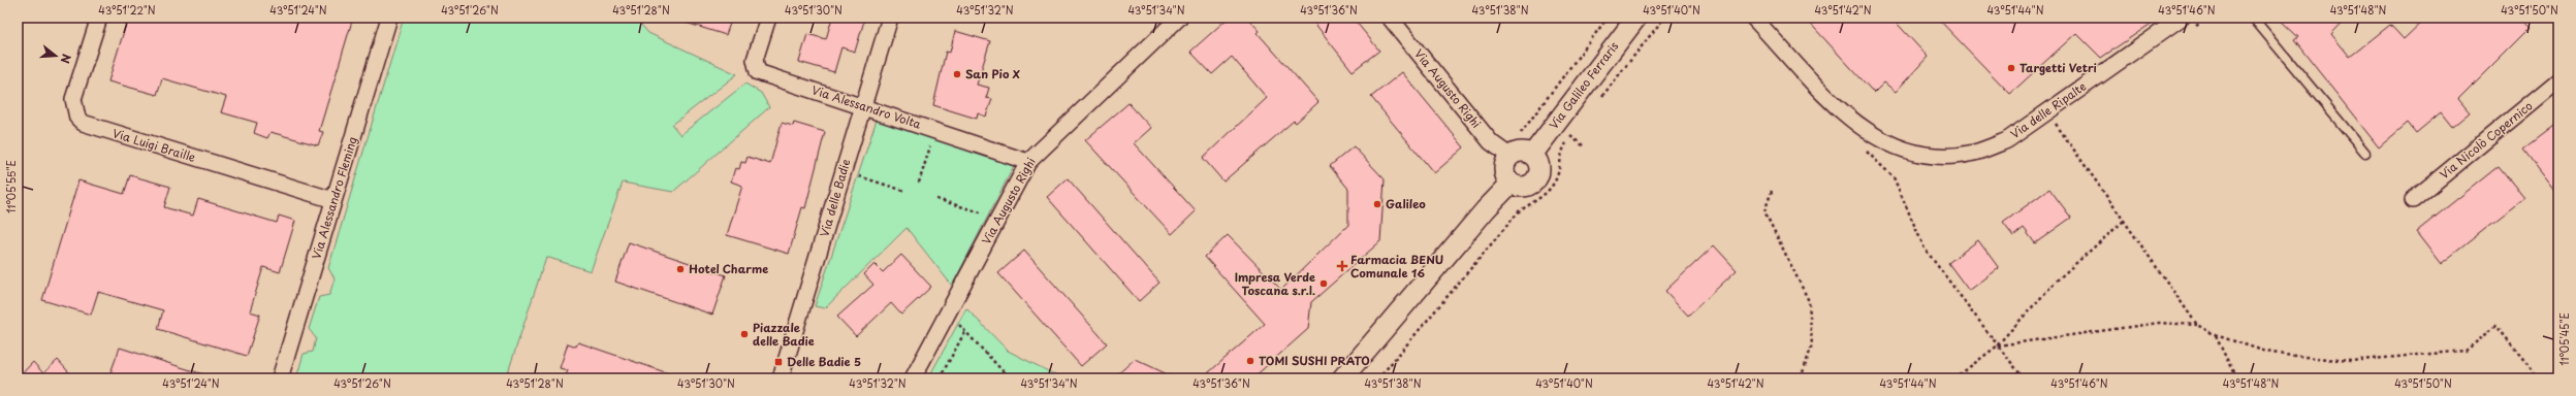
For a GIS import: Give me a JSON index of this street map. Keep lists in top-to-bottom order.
{
  "streets": {
    "street": [
      "Via Galileo Ferraris",
      "Via Augusto Righi",
      "Via Alessandro Volta",
      "Via delle Ripalte",
      "Via Nicolò Copernico",
      "Via Luigi Braille",
      "Via Alessandro Fleming",
      "Via delle Badie"
    ]
  },
  "crossings": [
    ["Via Galileo Ferraris", "Via Augusto Righi"],
    ["Via Augusto Righi", "Via Alessandro Volta"],
    ["Via Alessandro Volta", "Via delle Badie"],
    ["Via Luigi Braille", "Via Alessandro Fleming"]
  ],
  "places": {
    "other": [
      "Targetti Vetri",
      "San Pio X",
      "Galileo",
      "Hotel Charme",
      "Impresa Verde Toscana s.r.l.",
      "Piazzale delle Badie",
      "TOMI SUSHI PRATO"
    ],
    "health": ["Farmacia BENU Comunale 16"],
    "transit": ["Delle Badie 5"]
  },
  "north": "right",
  "coordinates": [
    "43°51'22\"N",
    "43°51'24\"N",
    "43°51'26\"N",
    "43°51'28\"N",
    "43°51'30\"N",
    "43°51'32\"N",
    "43°51'34\"N",
    "43°51'36\"N",
    "43°51'38\"N",
    "43°51'40\"N",
    "43°51'42\"N",
    "43°51'44\"N",
    "43°51'46\"N",
    "43°51'48\"N",
    "43°51'50\"N",
    "11°05'55\"E",
    "11°05'45\"E"
  ]
}
